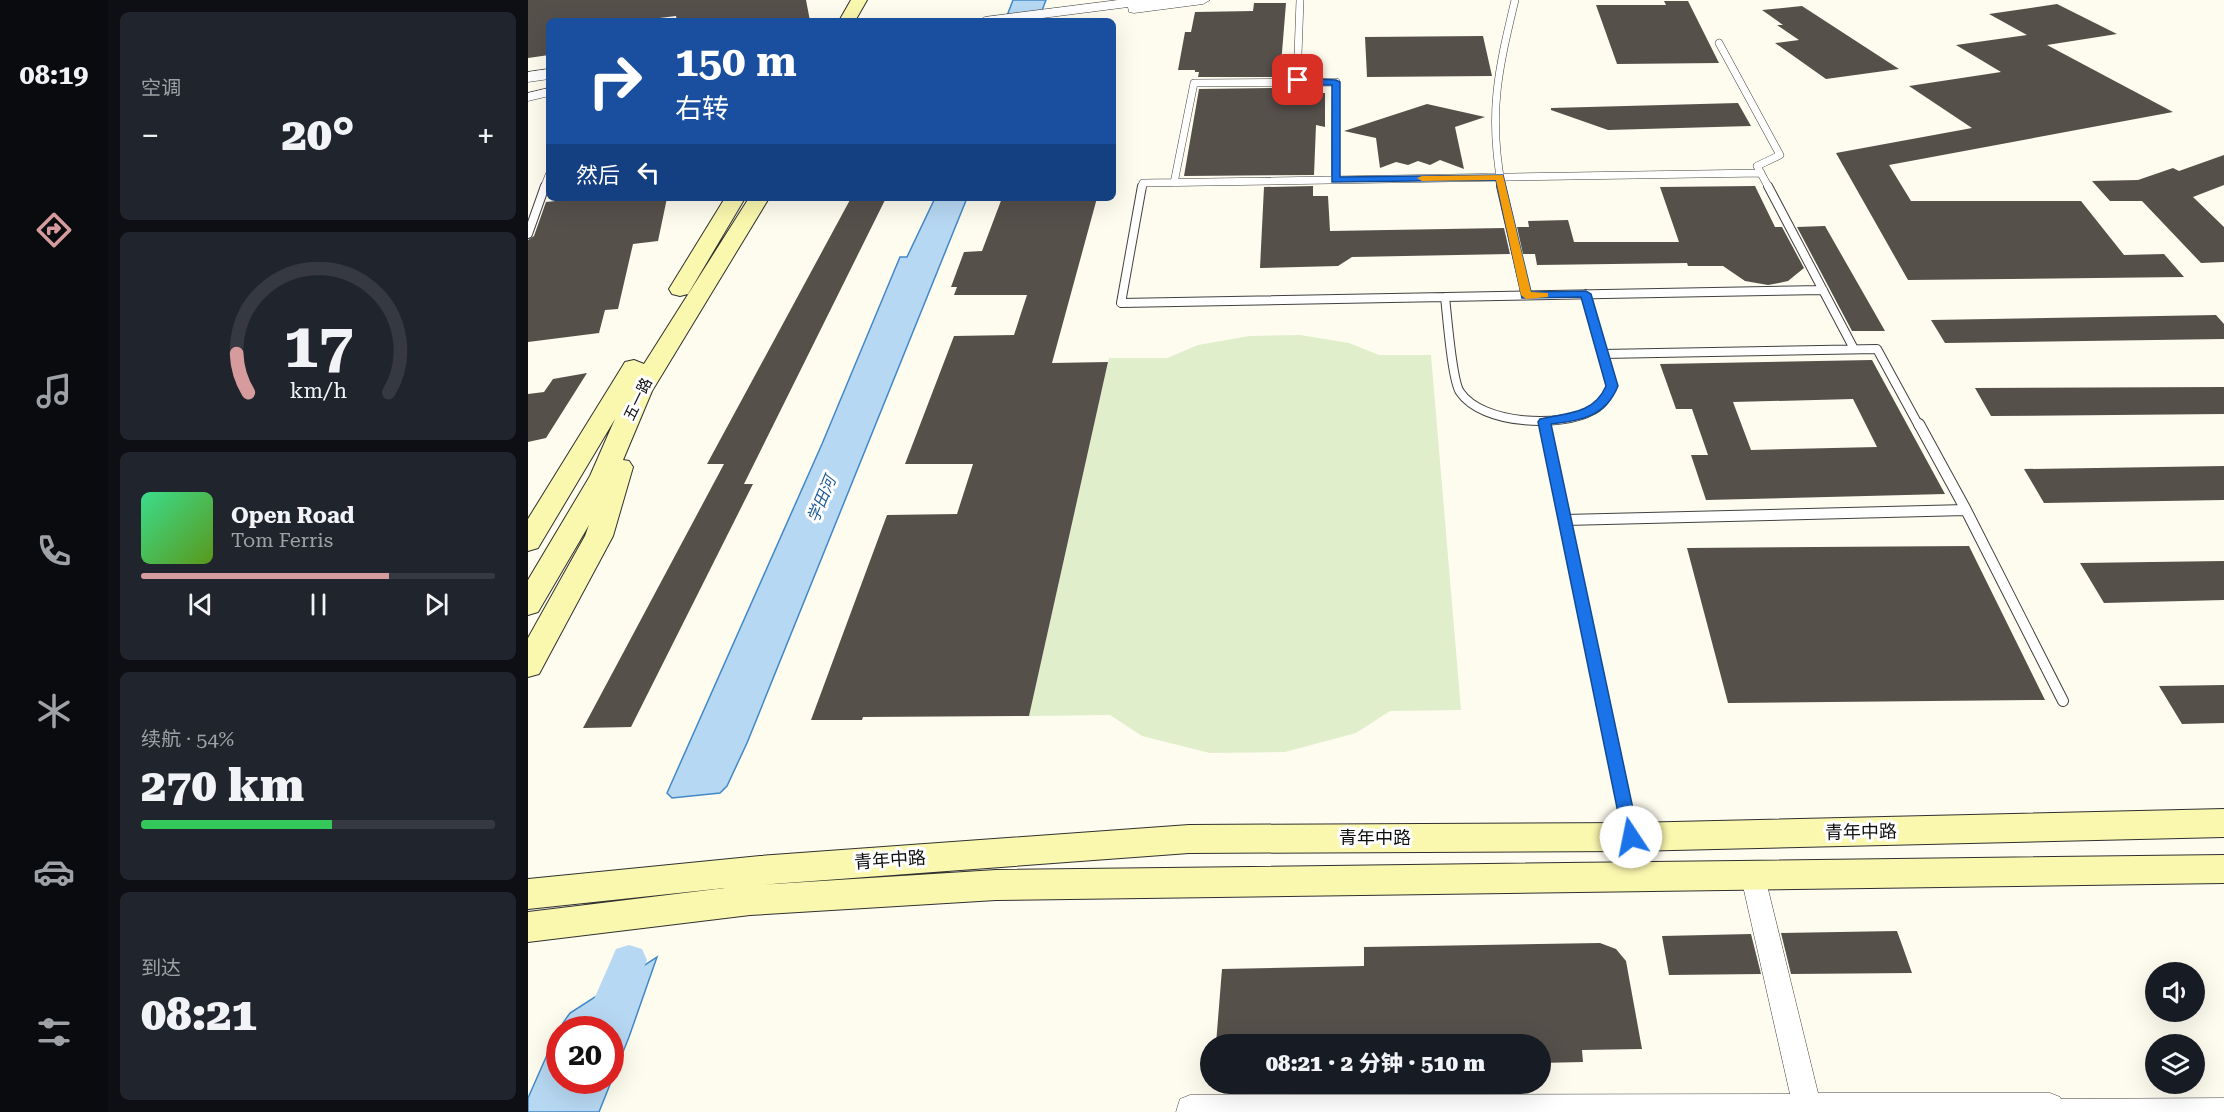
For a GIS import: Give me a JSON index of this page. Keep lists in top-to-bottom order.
{
  "streets": {
    "main road": ["五一路", "青年中路"]
  },
  "water": ["学田河"],
  "page": {
    "tabs": "08:19",
    "tile": [
      "空调",
      ["续航 · 54%", "270 km"],
      ["到达", "08:21"]
    ],
    "turn": ["150 m", "右转"],
    "heat": ["−", "20°", "+"],
    "then": "然后",
    "song": ["Open Road", "Tom Ferris"],
    "limit": "20",
    "trip": "08:21 · 2 分钟 · 510 m",
    "gauge": ["17", "km/h"]
  }
}
